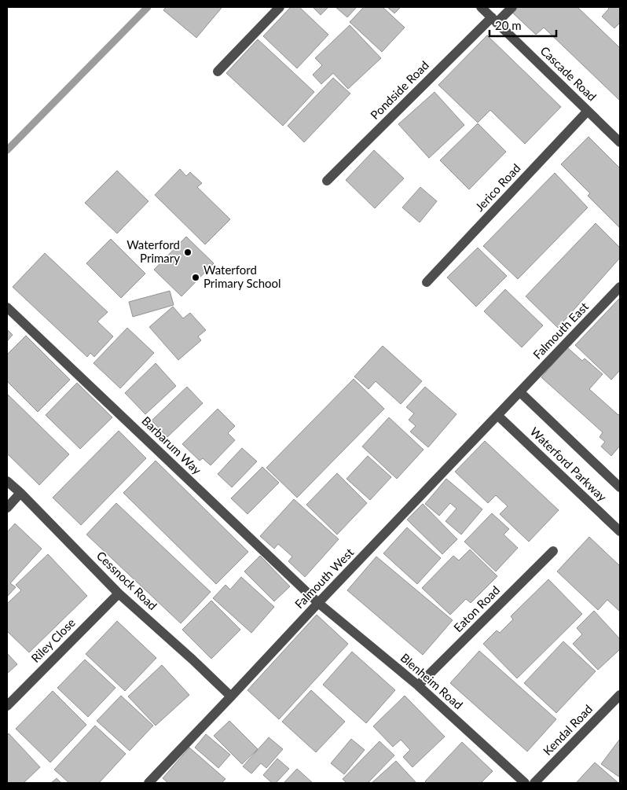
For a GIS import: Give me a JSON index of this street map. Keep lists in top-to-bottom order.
{
  "streets": {
    "street": [
      "Cascade Road",
      "Pondside Road",
      "Jerico Road",
      "Falmouth East",
      "Barbarum Way",
      "Waterford Parkway",
      "Falmouth West",
      "Cessnock Road",
      "Eaton Road",
      "Riley Close",
      "Blenheim Road",
      "Kendal Road"
    ]
  },
  "crossings": [
    ["Cascade Road", "Pondside Road"],
    ["Cascade Road", "Jerico Road"],
    ["Falmouth East", "Waterford Parkway"],
    ["Falmouth East", "Falmouth West"],
    ["Barbarum Way", "Falmouth West"],
    ["Barbarum Way", "Blenheim Road"],
    ["Waterford Parkway", "Falmouth West"],
    ["Falmouth West", "Cessnock Road"],
    ["Falmouth West", "Blenheim Road"],
    ["Cessnock Road", "Riley Close"],
    ["Eaton Road", "Blenheim Road"]
  ],
  "places": ["Waterford Primary", "Waterford Primary School"],
  "scale_bar": "20 m"
}
